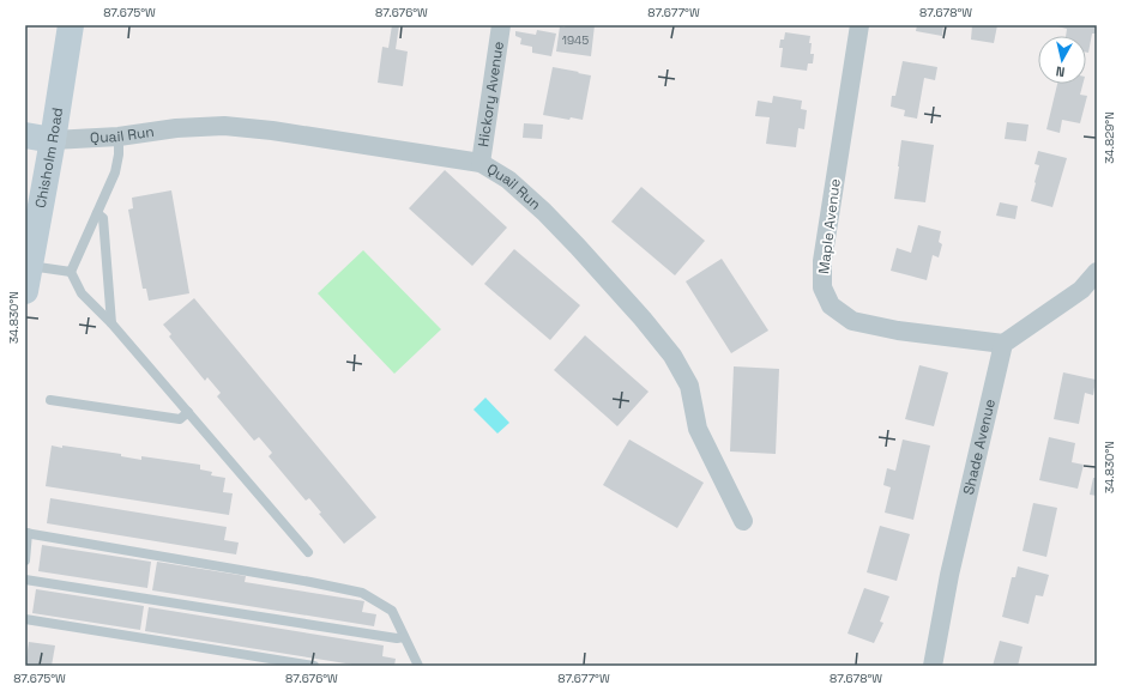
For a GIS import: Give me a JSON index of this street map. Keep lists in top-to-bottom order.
{
  "streets": {
    "main road": ["Chisholm Road"],
    "street": [
      "Hickory Avenue",
      "Quail Run",
      "Maple Avenue",
      "Shade Avenue"
    ]
  },
  "crossings": [
    ["Hickory Avenue", "Quail Run"],
    ["Quail Run", "Chisholm Road"],
    ["Maple Avenue", "Shade Avenue"]
  ],
  "house_numbers": ["1945"],
  "north": "bottom",
  "coordinates": [
    "87.675°W",
    "87.676°W",
    "87.677°W",
    "87.678°W",
    "34.829°N",
    "34.830°N"
  ]
}
